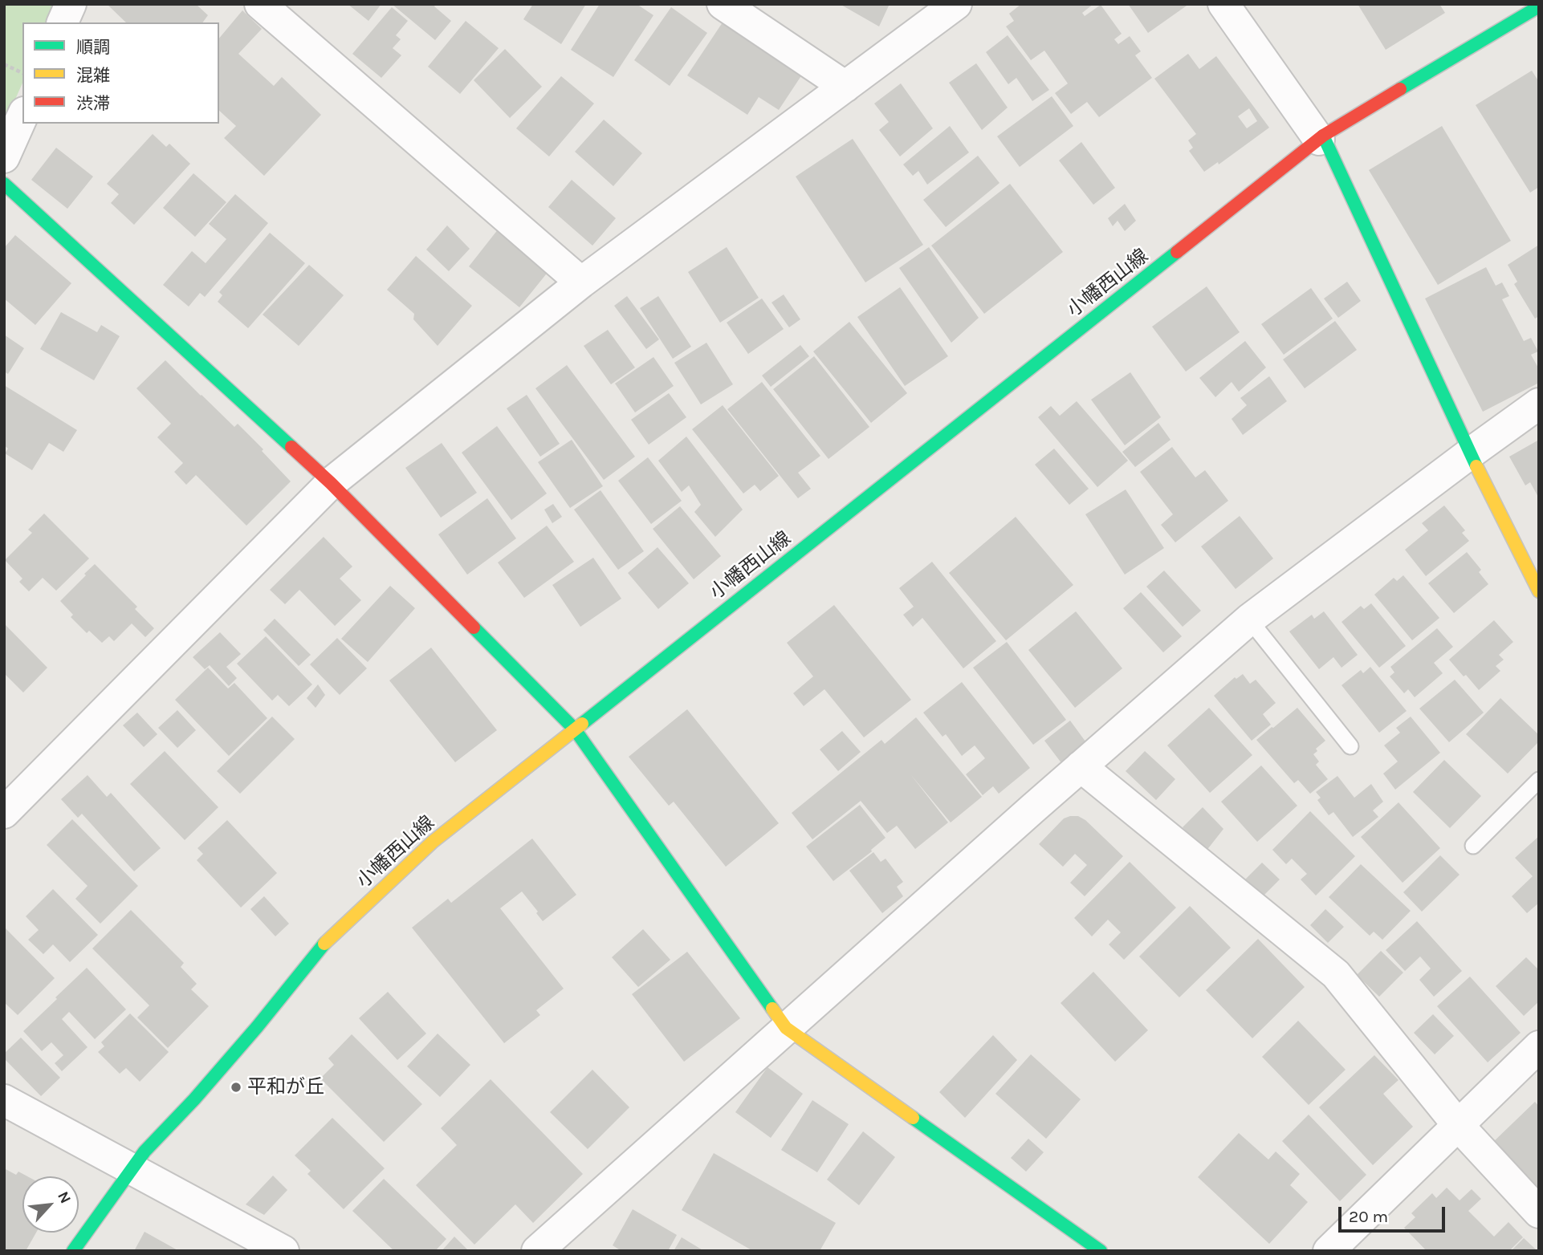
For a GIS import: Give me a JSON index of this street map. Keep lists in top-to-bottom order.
{
  "streets": {
    "street": ["小幡西山線"]
  },
  "places": ["平和が丘"],
  "legend": ["順調", "混雑", "渋滞"],
  "scale_bar": "20 m",
  "north": "top right"
}
